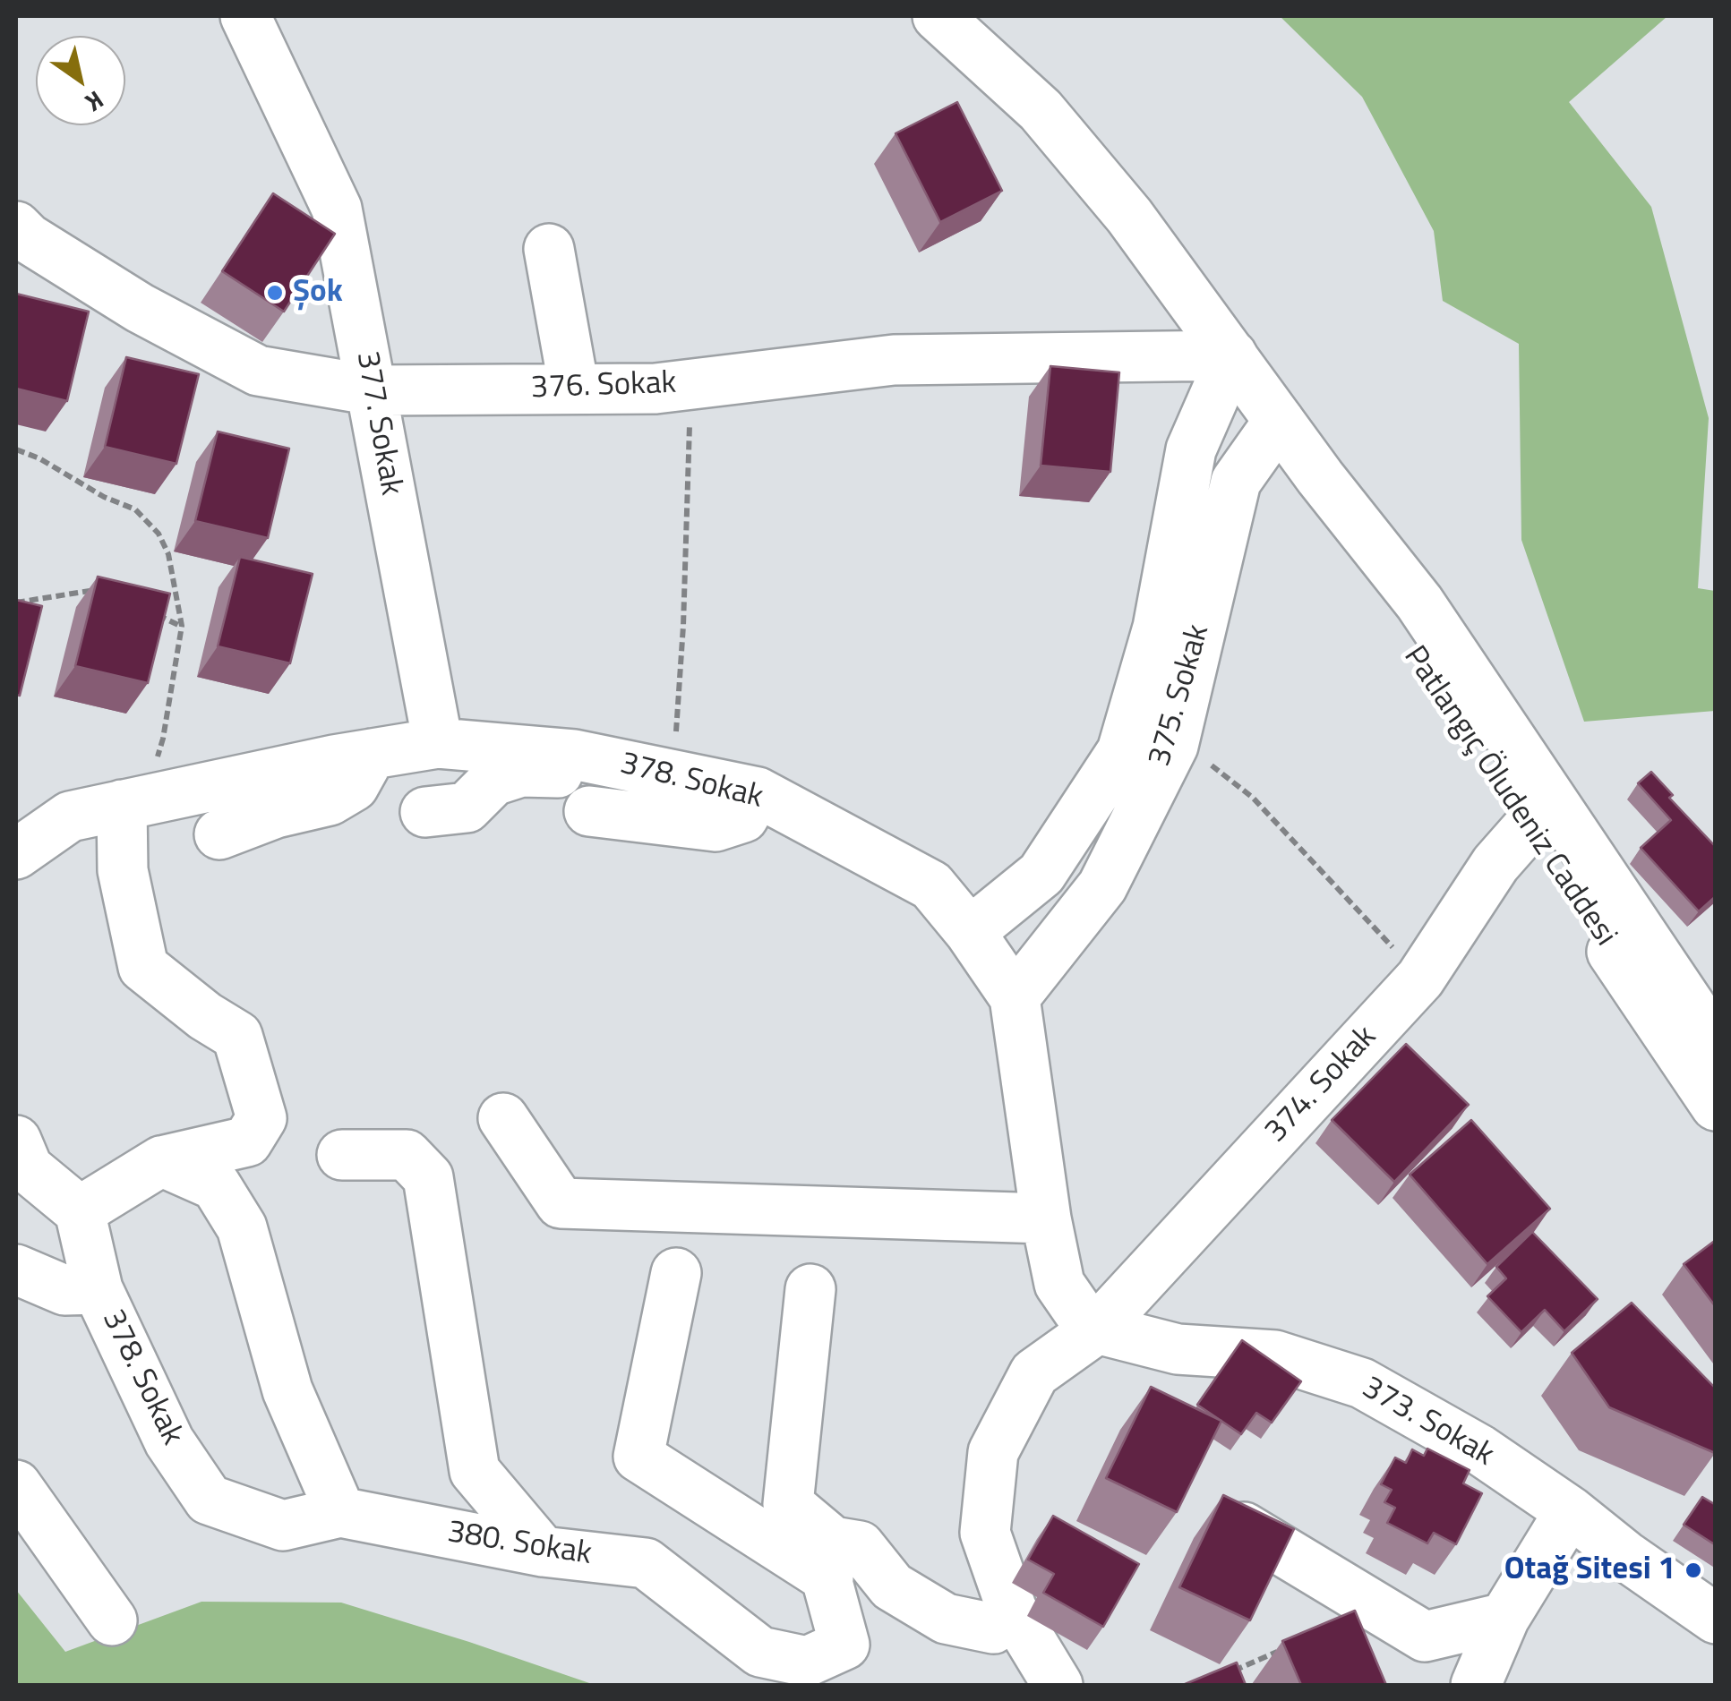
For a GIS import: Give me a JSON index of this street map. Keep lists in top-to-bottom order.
{
  "streets": {
    "street": [
      "376. Sokak",
      "377. Sokak",
      "375. Sokak",
      "378. Sokak",
      "Patlangıç Öludeniz Caddesi",
      "374. Sokak",
      "373. Sokak",
      "380. Sokak"
    ]
  },
  "crossings": [
    ["376. Sokak", "377. Sokak"],
    ["376. Sokak", "Patlangıç Öludeniz Caddesi"],
    ["377. Sokak", "378. Sokak"],
    ["375. Sokak", "378. Sokak"],
    ["375. Sokak", "Patlangıç Öludeniz Caddesi"],
    ["378. Sokak", "374. Sokak"],
    ["378. Sokak", "373. Sokak"],
    ["378. Sokak", "380. Sokak"],
    ["Patlangıç Öludeniz Caddesi", "374. Sokak"],
    ["374. Sokak", "373. Sokak"]
  ],
  "places": ["Şok", "Otağ Sitesi 1"],
  "north": "bottom right"
}
